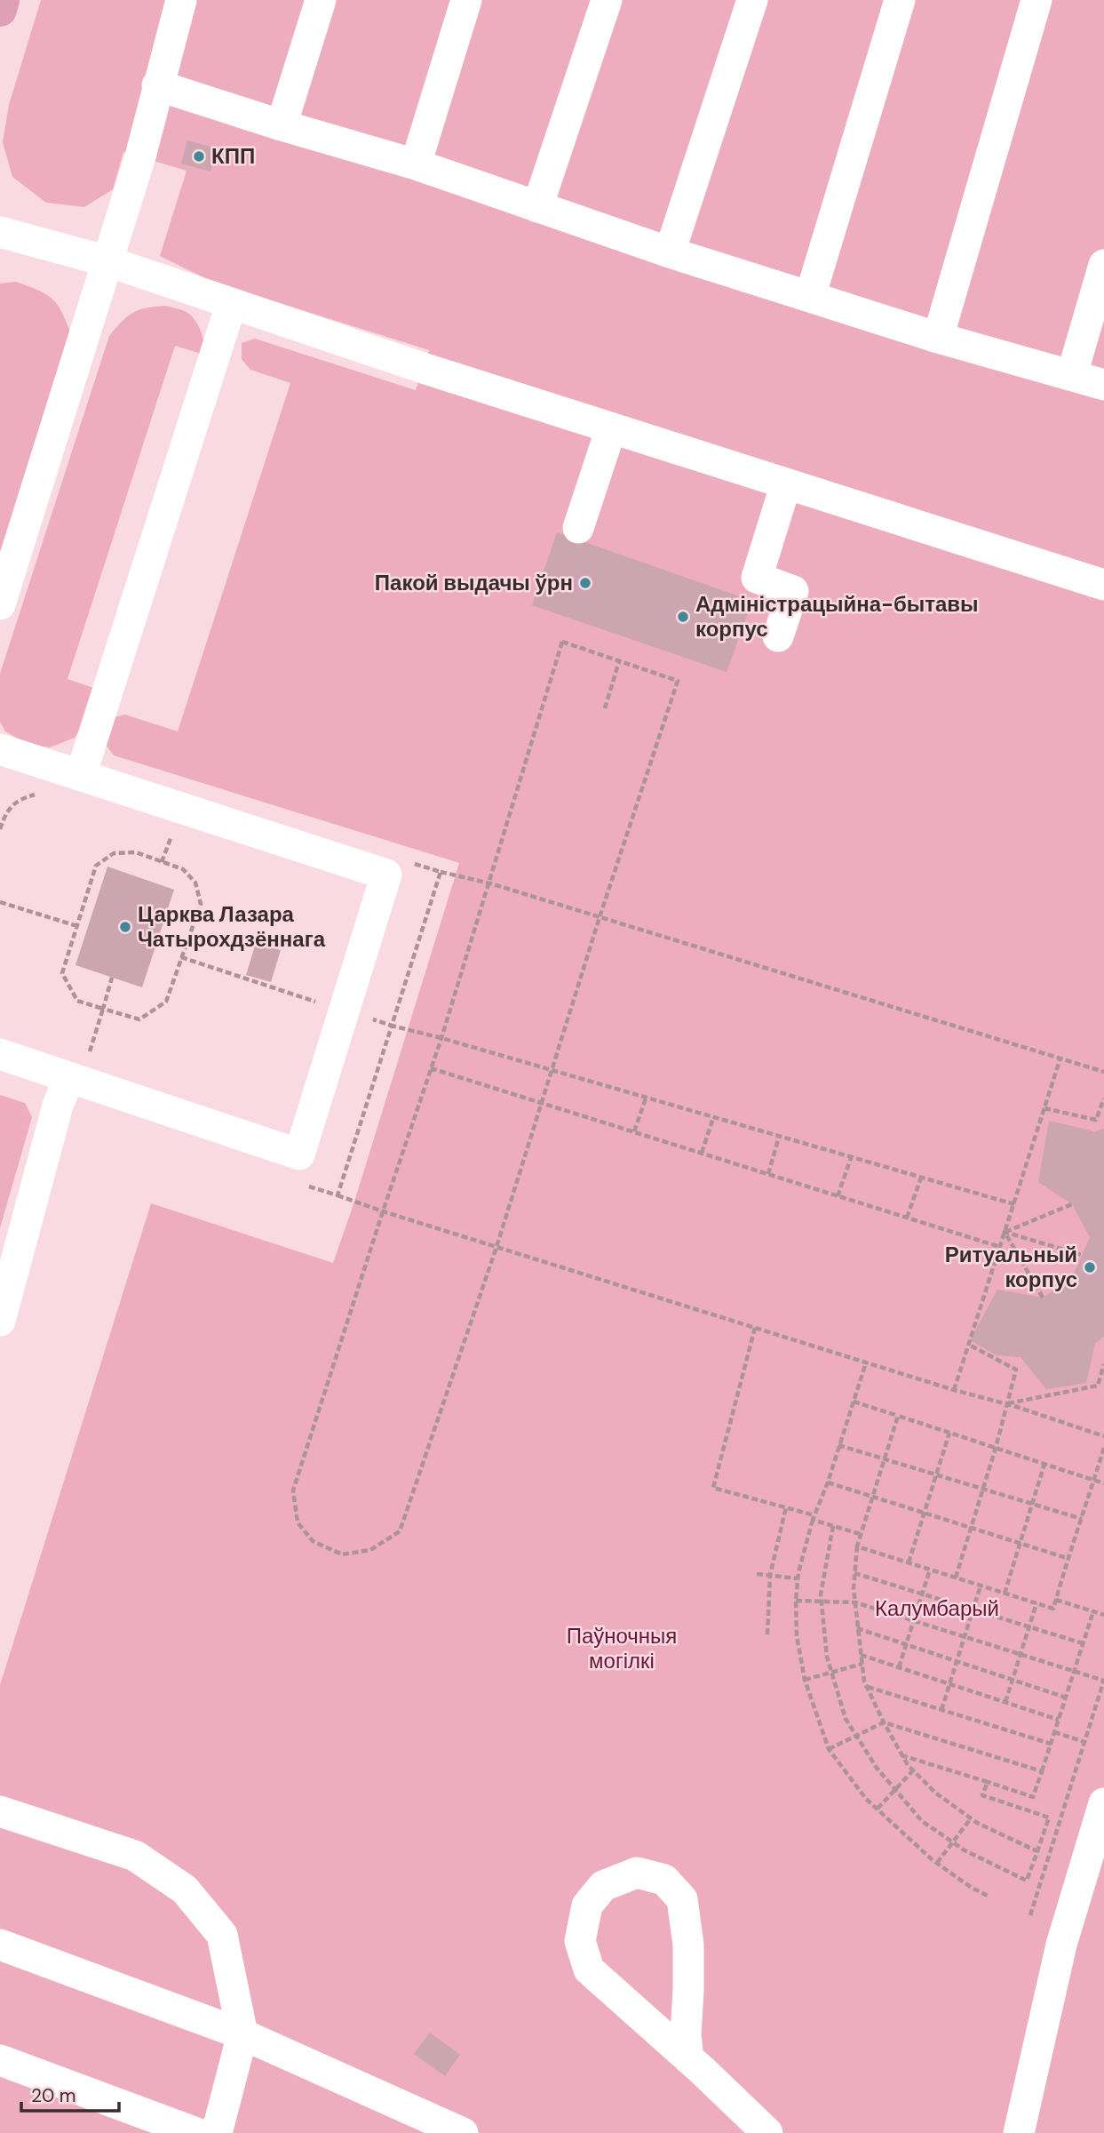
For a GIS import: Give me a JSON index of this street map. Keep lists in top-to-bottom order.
{
  "parks": ["Калумбарый", "Паўночныя могілкі"],
  "places": [
    "КПП",
    "Пакой выдачы ўрн",
    "Адміністрацыйна-бытавы корпус",
    "Царква Лазара Чатырохдзённага",
    "Ритуальный корпус"
  ],
  "scale_bar": "20 m"
}
